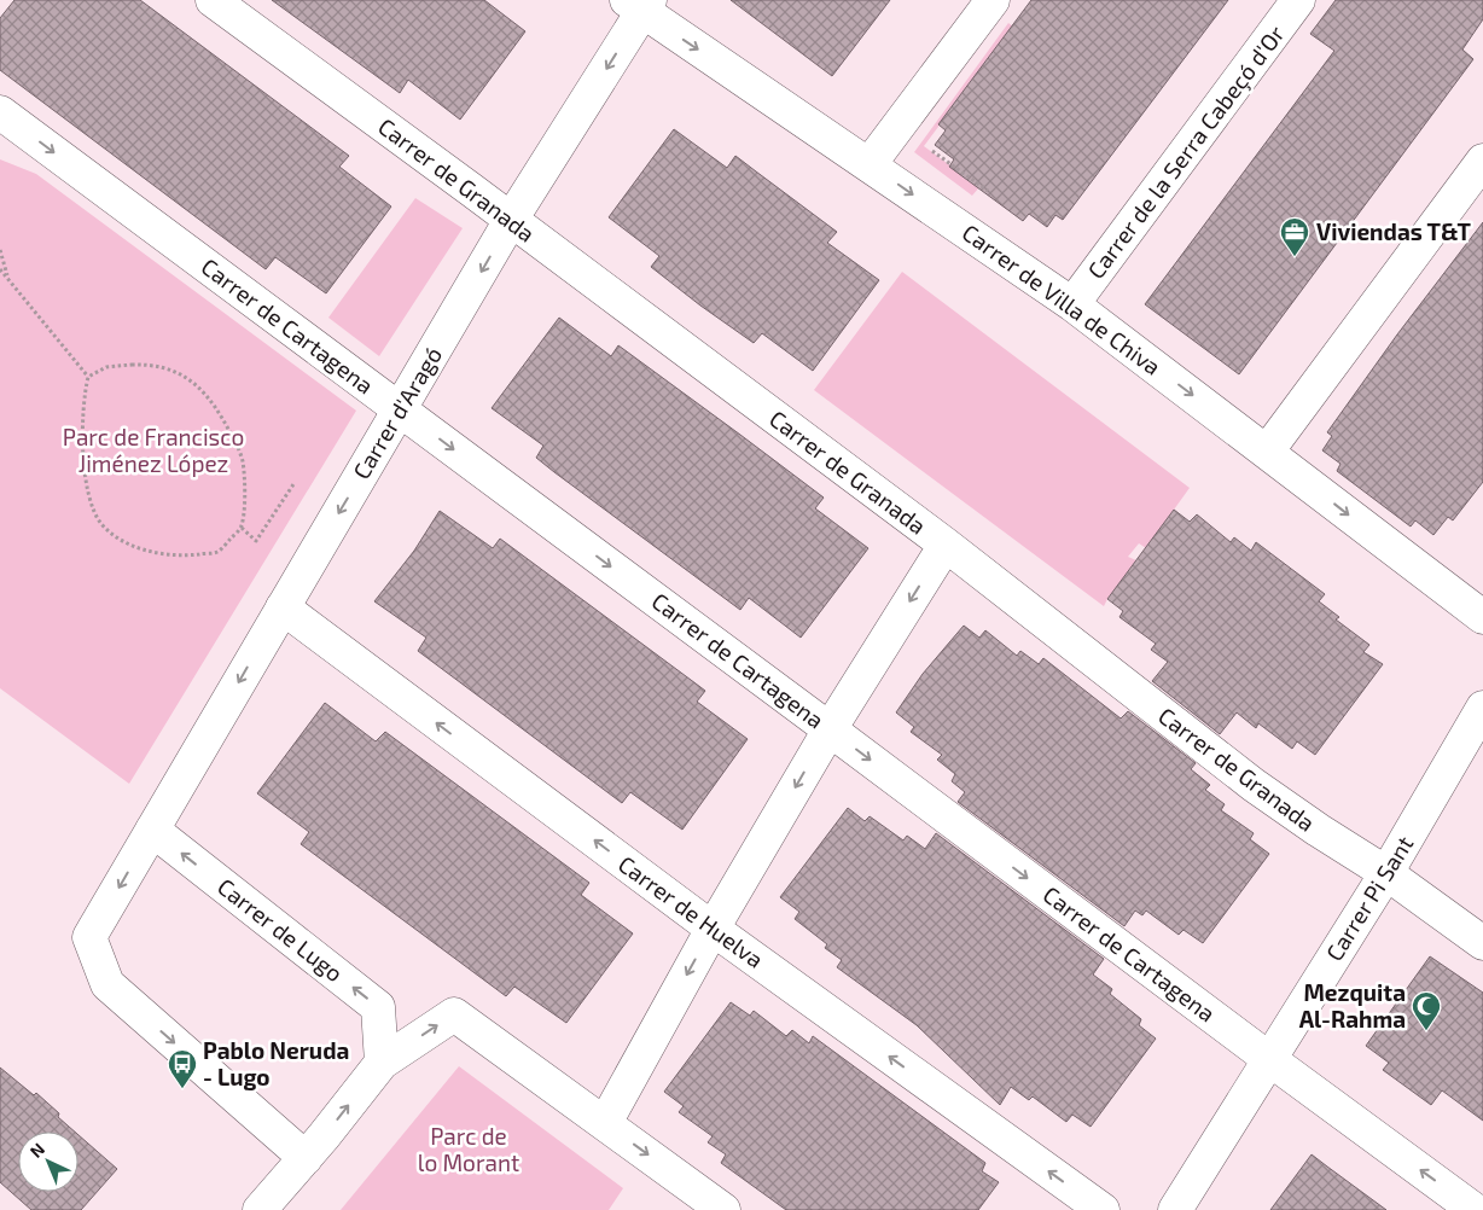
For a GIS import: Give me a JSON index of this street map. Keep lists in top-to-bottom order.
{
  "streets": {
    "street": [
      "Carrer de la Serra Cabeçó d'Or",
      "Carrer de Granada",
      "Carrer de Villa de Chiva",
      "Carrer de Cartagena",
      "Carrer d'Aragó",
      "Carrer Pi Sant",
      "Carrer de Huelva",
      "Carrer de Lugo"
    ]
  },
  "crossings": [
    ["Carrer de la Serra Cabeçó d'Or", "Carrer de Villa de Chiva"],
    ["Carrer de Granada", "Carrer d'Aragó"],
    ["Carrer de Granada", "Carrer Pi Sant"],
    ["Carrer de Villa de Chiva", "Carrer d'Aragó"],
    ["Carrer de Cartagena", "Carrer d'Aragó"],
    ["Carrer de Cartagena", "Carrer Pi Sant"],
    ["Carrer d'Aragó", "Carrer de Huelva"],
    ["Carrer d'Aragó", "Carrer de Lugo"]
  ],
  "one_way": [
    "Carrer de Villa de Chiva",
    "Carrer d'Aragó",
    "Carrer de Huelva",
    "Carrer de Lugo"
  ],
  "parks": ["Parc de Francisco Jiménez López", "Parc de lo Morant"],
  "places": {
    "office": ["Viviendas T&T"],
    "mosque": ["Mezquita Al-Rahma"],
    "bus stop": ["Pablo Neruda - Lugo"]
  },
  "north": "top left"
}
